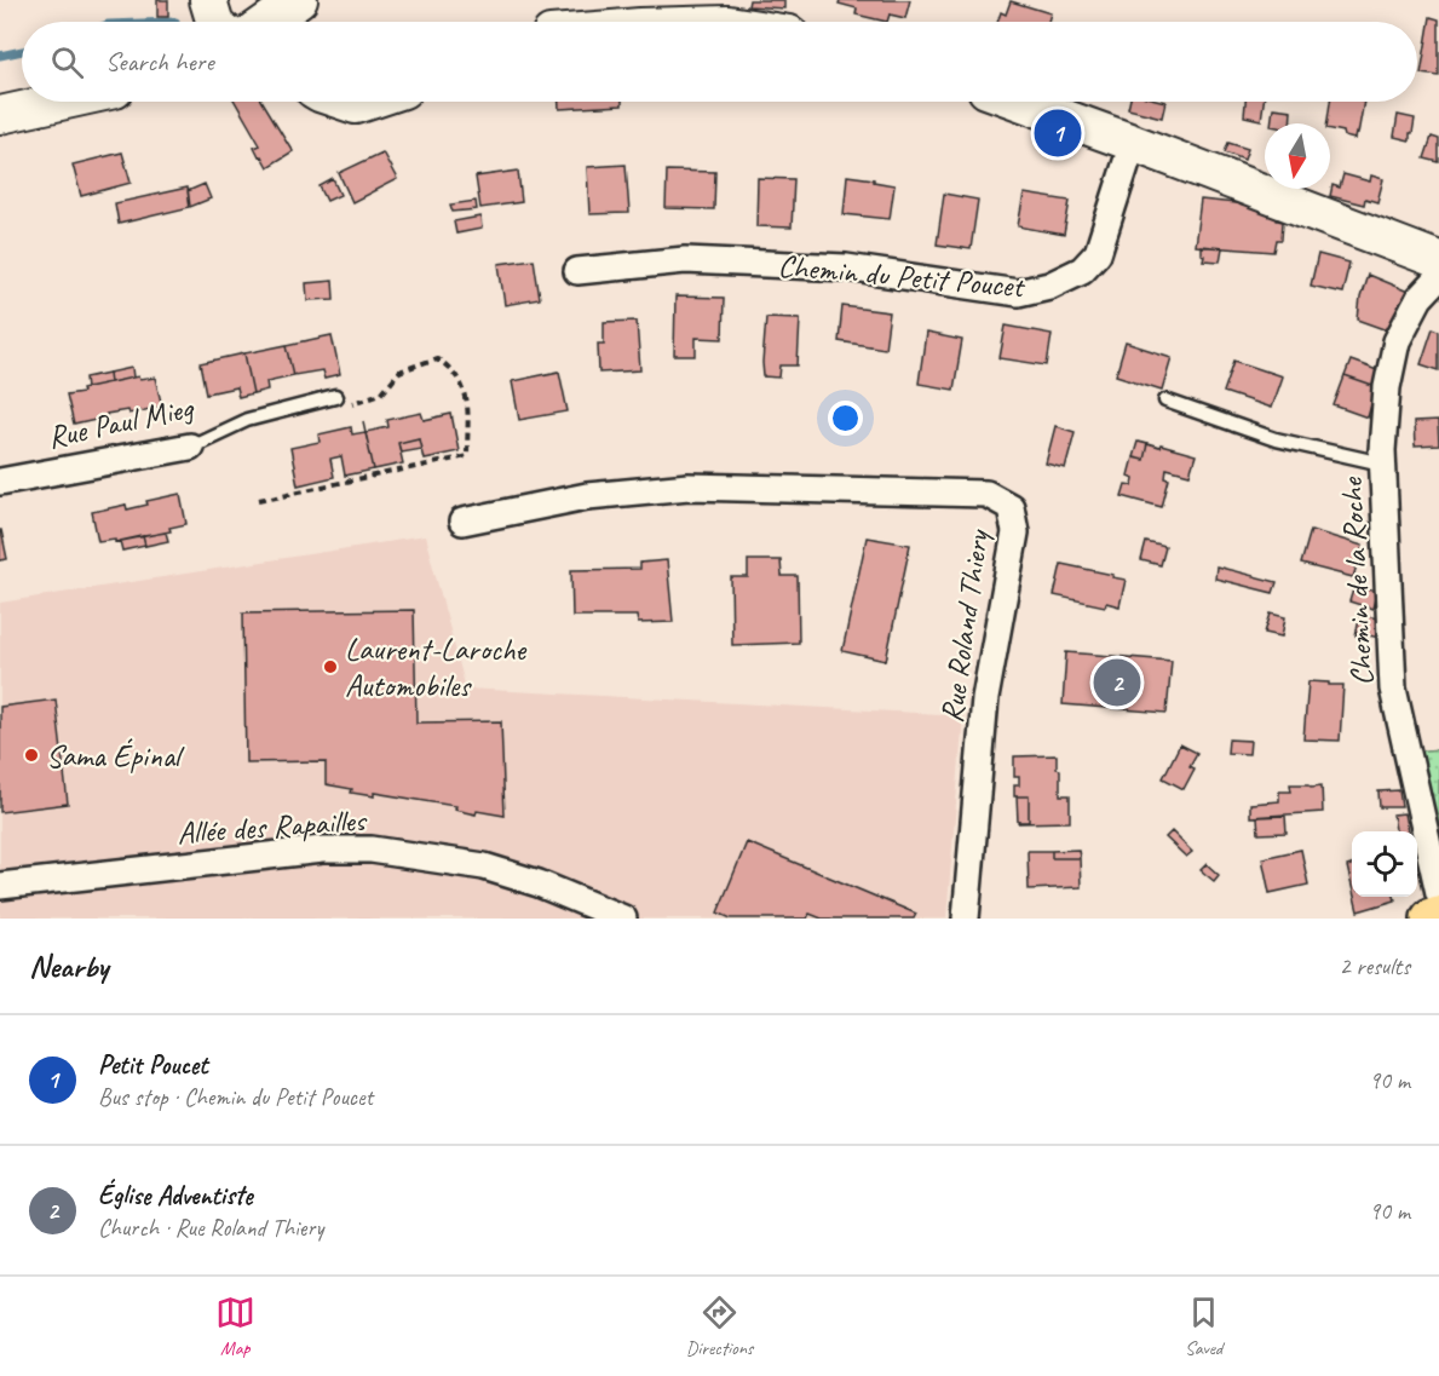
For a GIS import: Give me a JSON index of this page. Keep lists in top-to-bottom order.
{
  "streets": {
    "street": [
      "Chemin du Petit Poucet",
      "Rue Paul Mieg",
      "Chemin de la Roche",
      "Rue Roland Thiery",
      "Allée des Rapailles"
    ]
  },
  "places": ["Laurent-Laroche Automobiles", "Sama Épinal"],
  "north": "bottom",
  "page": {
    "search": "Search here",
    "pins": ["1", "2"],
    "heading": ["Nearby", "2 results"],
    "list": [
      {
        "mark": "1",
        "name": "Petit Poucet",
        "note": "Bus stop · Chemin du Petit Poucet",
        "value": "90 m"
      },
      {
        "mark": "2",
        "name": "Église Adventiste",
        "note": "Church · Rue Roland Thiery",
        "value": "90 m"
      }
    ],
    "nav": ["Map", "Directions", "Saved"]
  }
}
